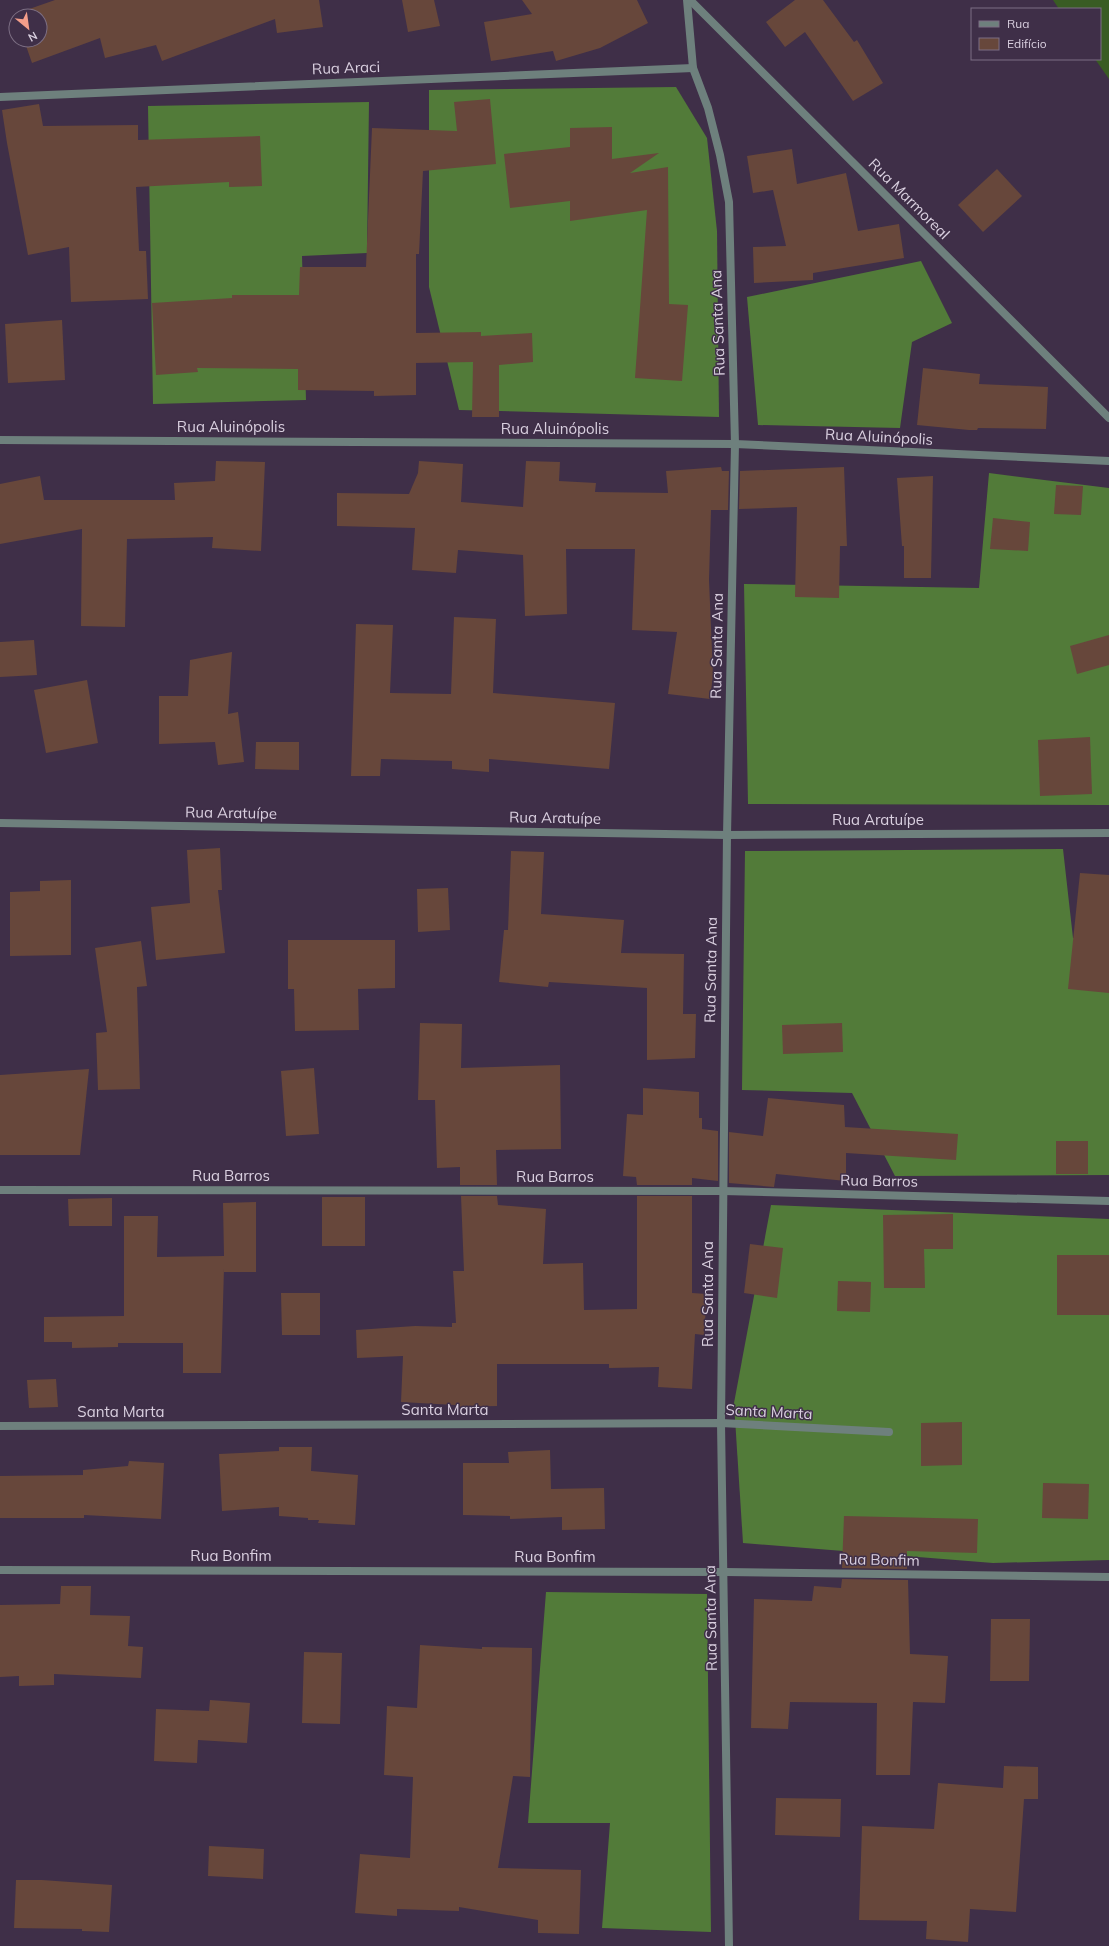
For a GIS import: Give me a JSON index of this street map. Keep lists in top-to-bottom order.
{
  "streets": {
    "street": [
      "Rua Araci",
      "Rua Marmoreal",
      "Rua Santa Ana",
      "Rua Aluinópolis",
      "Rua Aratuípe",
      "Rua Barros",
      "Santa Marta",
      "Rua Bonfim"
    ]
  },
  "crossings": [
    ["Rua Araci", "Rua Santa Ana"],
    ["Rua Santa Ana", "Rua Aluinópolis"],
    ["Rua Santa Ana", "Rua Aratuípe"],
    ["Rua Santa Ana", "Rua Barros"],
    ["Rua Santa Ana", "Santa Marta"],
    ["Rua Santa Ana", "Rua Bonfim"]
  ],
  "legend": ["Rua", "Edifício"],
  "north": "bottom right"
}
